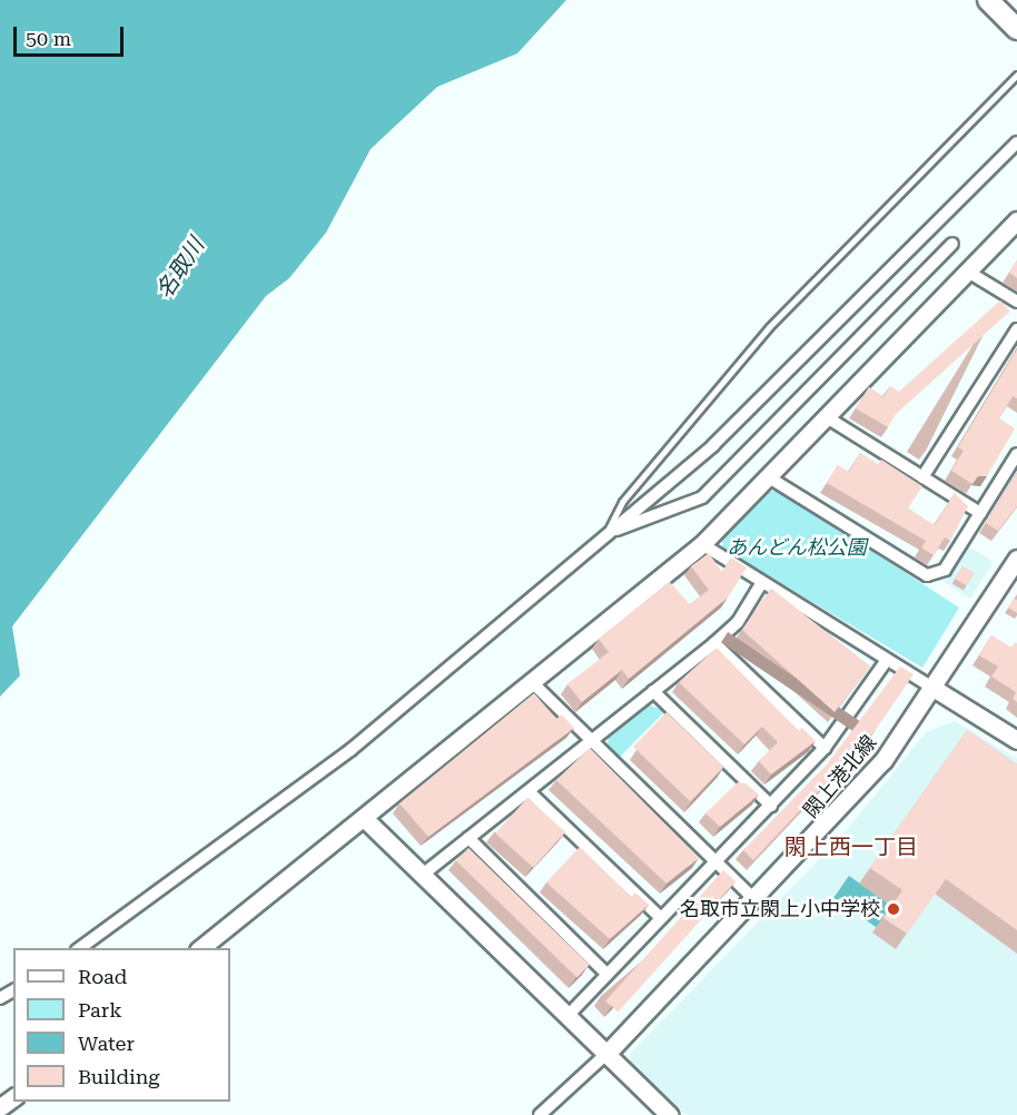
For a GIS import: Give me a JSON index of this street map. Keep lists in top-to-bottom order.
{
  "streets": {
    "street": ["閖上港北線"]
  },
  "districts": ["閖上西一丁目"],
  "water": ["名取川"],
  "parks": ["あんどん松公園"],
  "places": ["名取市立閖上小中学校"],
  "legend": [
    "Road",
    "Park",
    "Water",
    "Building"
  ],
  "scale_bar": "50 m"
}
